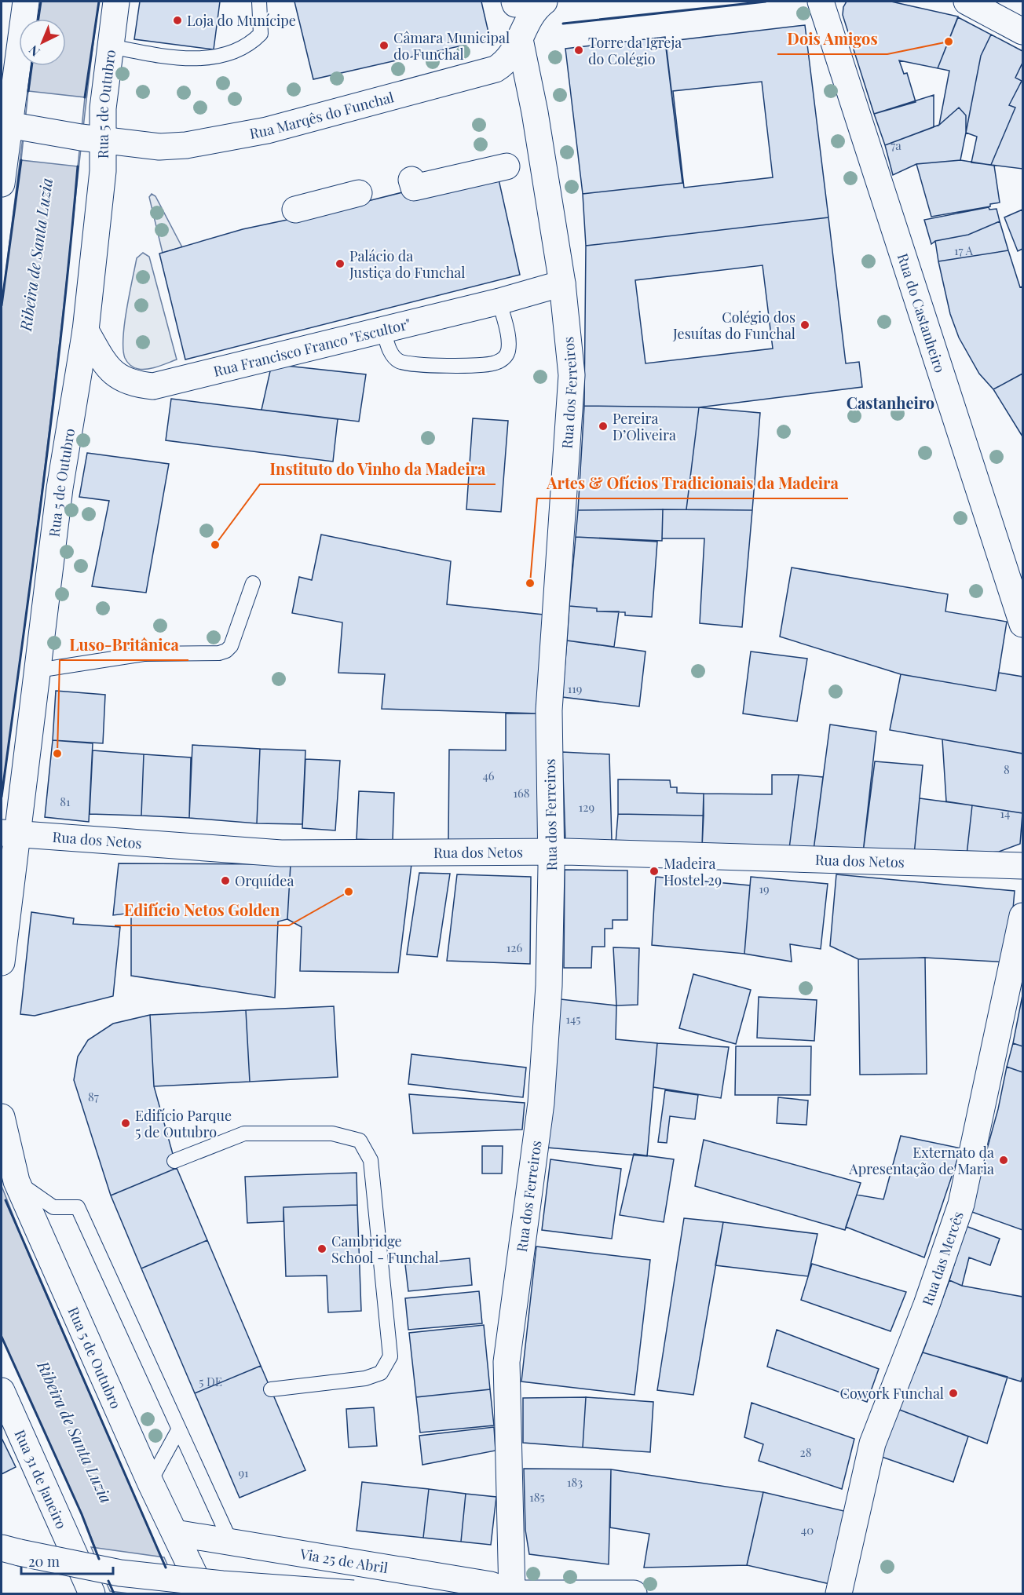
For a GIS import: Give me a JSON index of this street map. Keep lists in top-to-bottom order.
{
  "streets": {
    "street": [
      "Rua 5 de Outubro",
      "Rua Marqês do Funchal",
      "Rua do Castanheiro",
      "Rua Francisco Franco \"Escultor\"",
      "Rua dos Ferreiros",
      "Rua dos Netos",
      "Rua das Mercês",
      "Rua 31 de Janeiro",
      "Via 25 de Abril"
    ]
  },
  "crossings": [
    ["Rua 5 de Outubro", "Rua Marqês do Funchal"],
    ["Rua 5 de Outubro", "Rua Francisco Franco \"Escultor\""],
    ["Rua 5 de Outubro", "Rua dos Netos"],
    ["Rua 5 de Outubro", "Via 25 de Abril"],
    ["Rua Marqês do Funchal", "Rua dos Ferreiros"],
    ["Rua Francisco Franco \"Escultor\"", "Rua dos Ferreiros"],
    ["Rua dos Ferreiros", "Rua dos Netos"],
    ["Rua dos Ferreiros", "Via 25 de Abril"]
  ],
  "districts": ["Castanheiro"],
  "water": ["Ribeira de Santa Luzia"],
  "places": [
    "Loja do Munícipe",
    "Dois Amigos",
    "Câmara Municipal do Funchal",
    "Torre da Igreja do Colégio",
    "Palácio da Justiça do Funchal",
    "Colégio dos Jesuítas do Funchal",
    "Pereira D’Oliveira",
    "Instituto do Vinho da Madeira",
    "Artes & Ofícios Tradicionais da Madeira",
    "Luso-Britânica",
    "Madeira Hostel 29",
    "Orquídea",
    "Edifício Netos Golden",
    "Edifício Parque 5 de Outubro",
    "Externato da Apresentação de Maria",
    "Cambridge School - Funchal",
    "Cowork Funchal"
  ],
  "house_numbers": [
    "7a",
    "17 A",
    "119",
    "8",
    "46",
    "168",
    "81",
    "129",
    "14",
    "19",
    "126",
    "145",
    "87",
    "5 DE",
    "28",
    "91",
    "183",
    "185",
    "40"
  ],
  "scale_bar": "20 m",
  "north": "bottom left"
}
